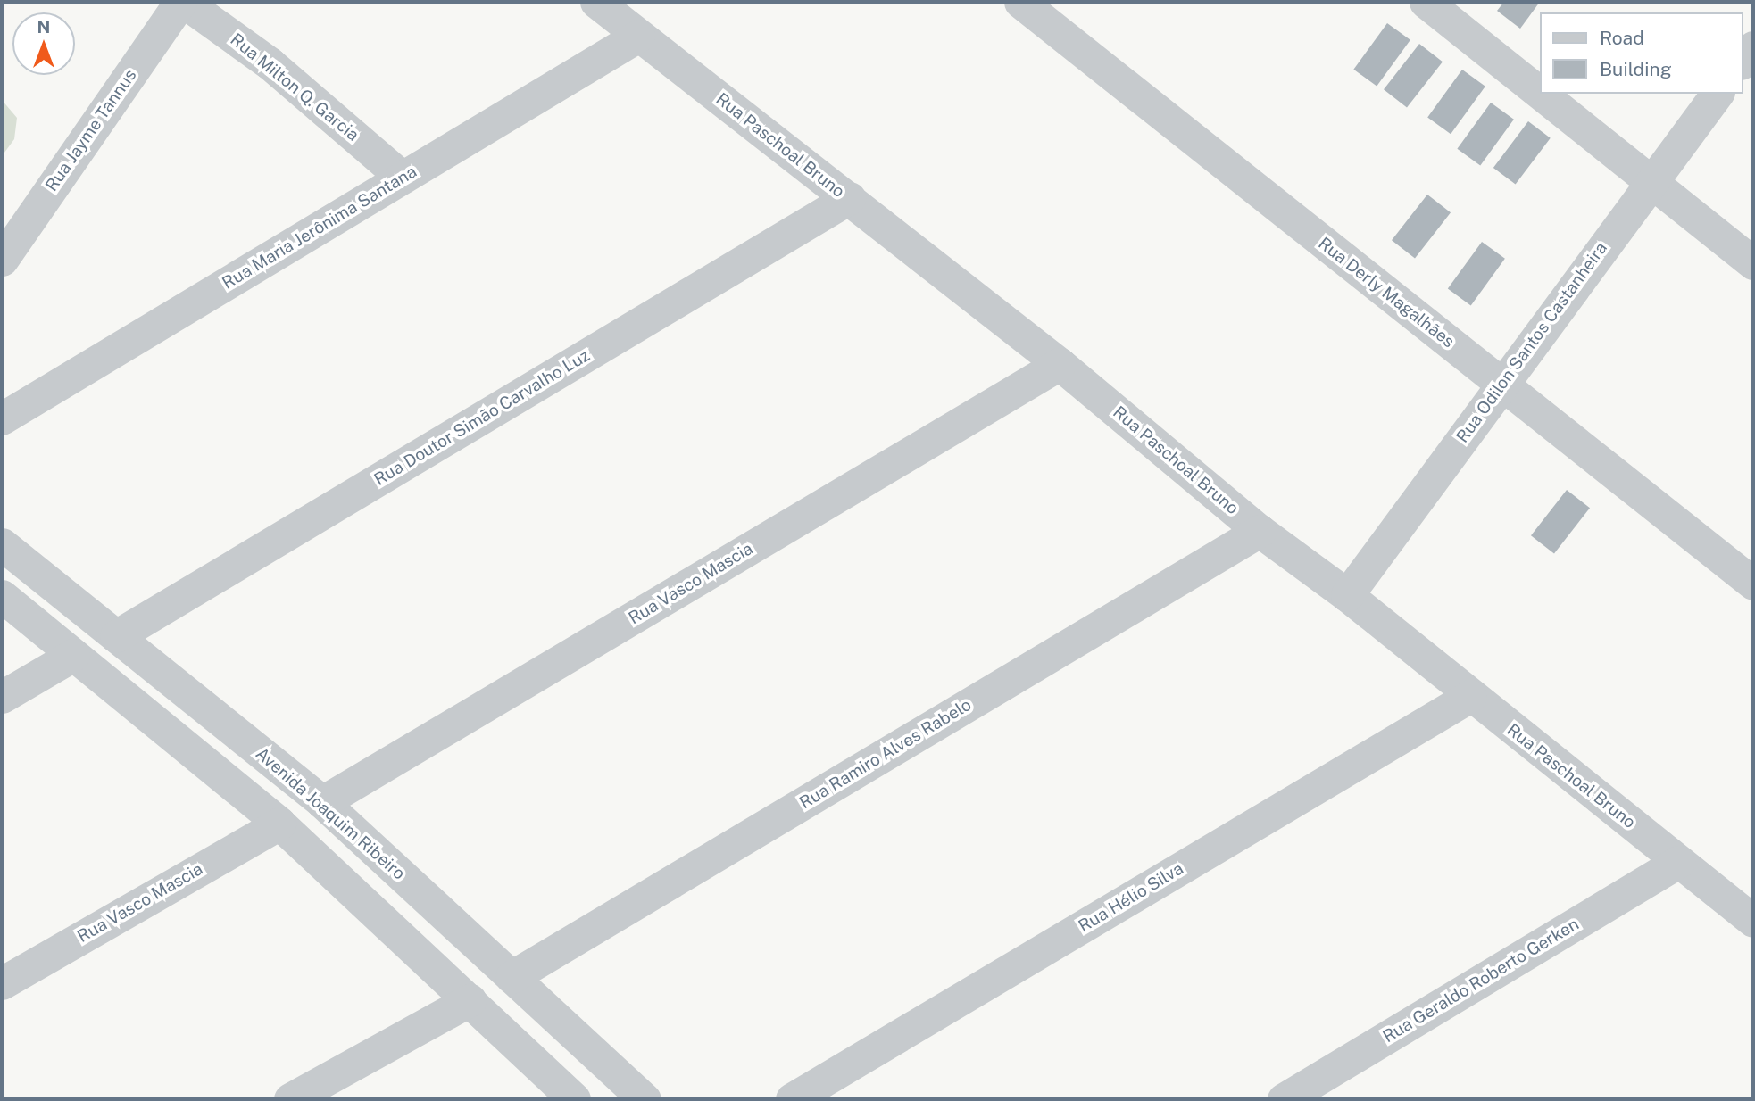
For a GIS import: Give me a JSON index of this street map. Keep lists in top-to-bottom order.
{
  "streets": {
    "street": [
      "Rua Milton Q. Garcia",
      "Rua Jayme Tannus",
      "Rua Paschoal Bruno",
      "Rua Maria Jerônima Santana",
      "Rua Derly Magalhães",
      "Rua Odilon Santos Castanheira",
      "Rua Doutor Simão Carvalho Luz",
      "Rua Vasco Mascia",
      "Rua Ramiro Alves Rabelo",
      "Avenida Joaquim Ribeiro",
      "Rua Hélio Silva",
      "Rua Geraldo Roberto Gerken"
    ]
  },
  "crossings": [
    ["Rua Milton Q. Garcia", "Rua Jayme Tannus"],
    ["Rua Milton Q. Garcia", "Rua Maria Jerônima Santana"],
    ["Rua Paschoal Bruno", "Rua Maria Jerônima Santana"],
    ["Rua Paschoal Bruno", "Rua Odilon Santos Castanheira"],
    ["Rua Paschoal Bruno", "Rua Doutor Simão Carvalho Luz"],
    ["Rua Paschoal Bruno", "Rua Vasco Mascia"],
    ["Rua Paschoal Bruno", "Rua Ramiro Alves Rabelo"],
    ["Rua Paschoal Bruno", "Rua Hélio Silva"],
    ["Rua Paschoal Bruno", "Rua Geraldo Roberto Gerken"],
    ["Rua Derly Magalhães", "Rua Odilon Santos Castanheira"],
    ["Rua Doutor Simão Carvalho Luz", "Avenida Joaquim Ribeiro"],
    ["Rua Vasco Mascia", "Avenida Joaquim Ribeiro"],
    ["Rua Ramiro Alves Rabelo", "Avenida Joaquim Ribeiro"]
  ],
  "legend": ["Road", "Building"],
  "north": "top"
}
